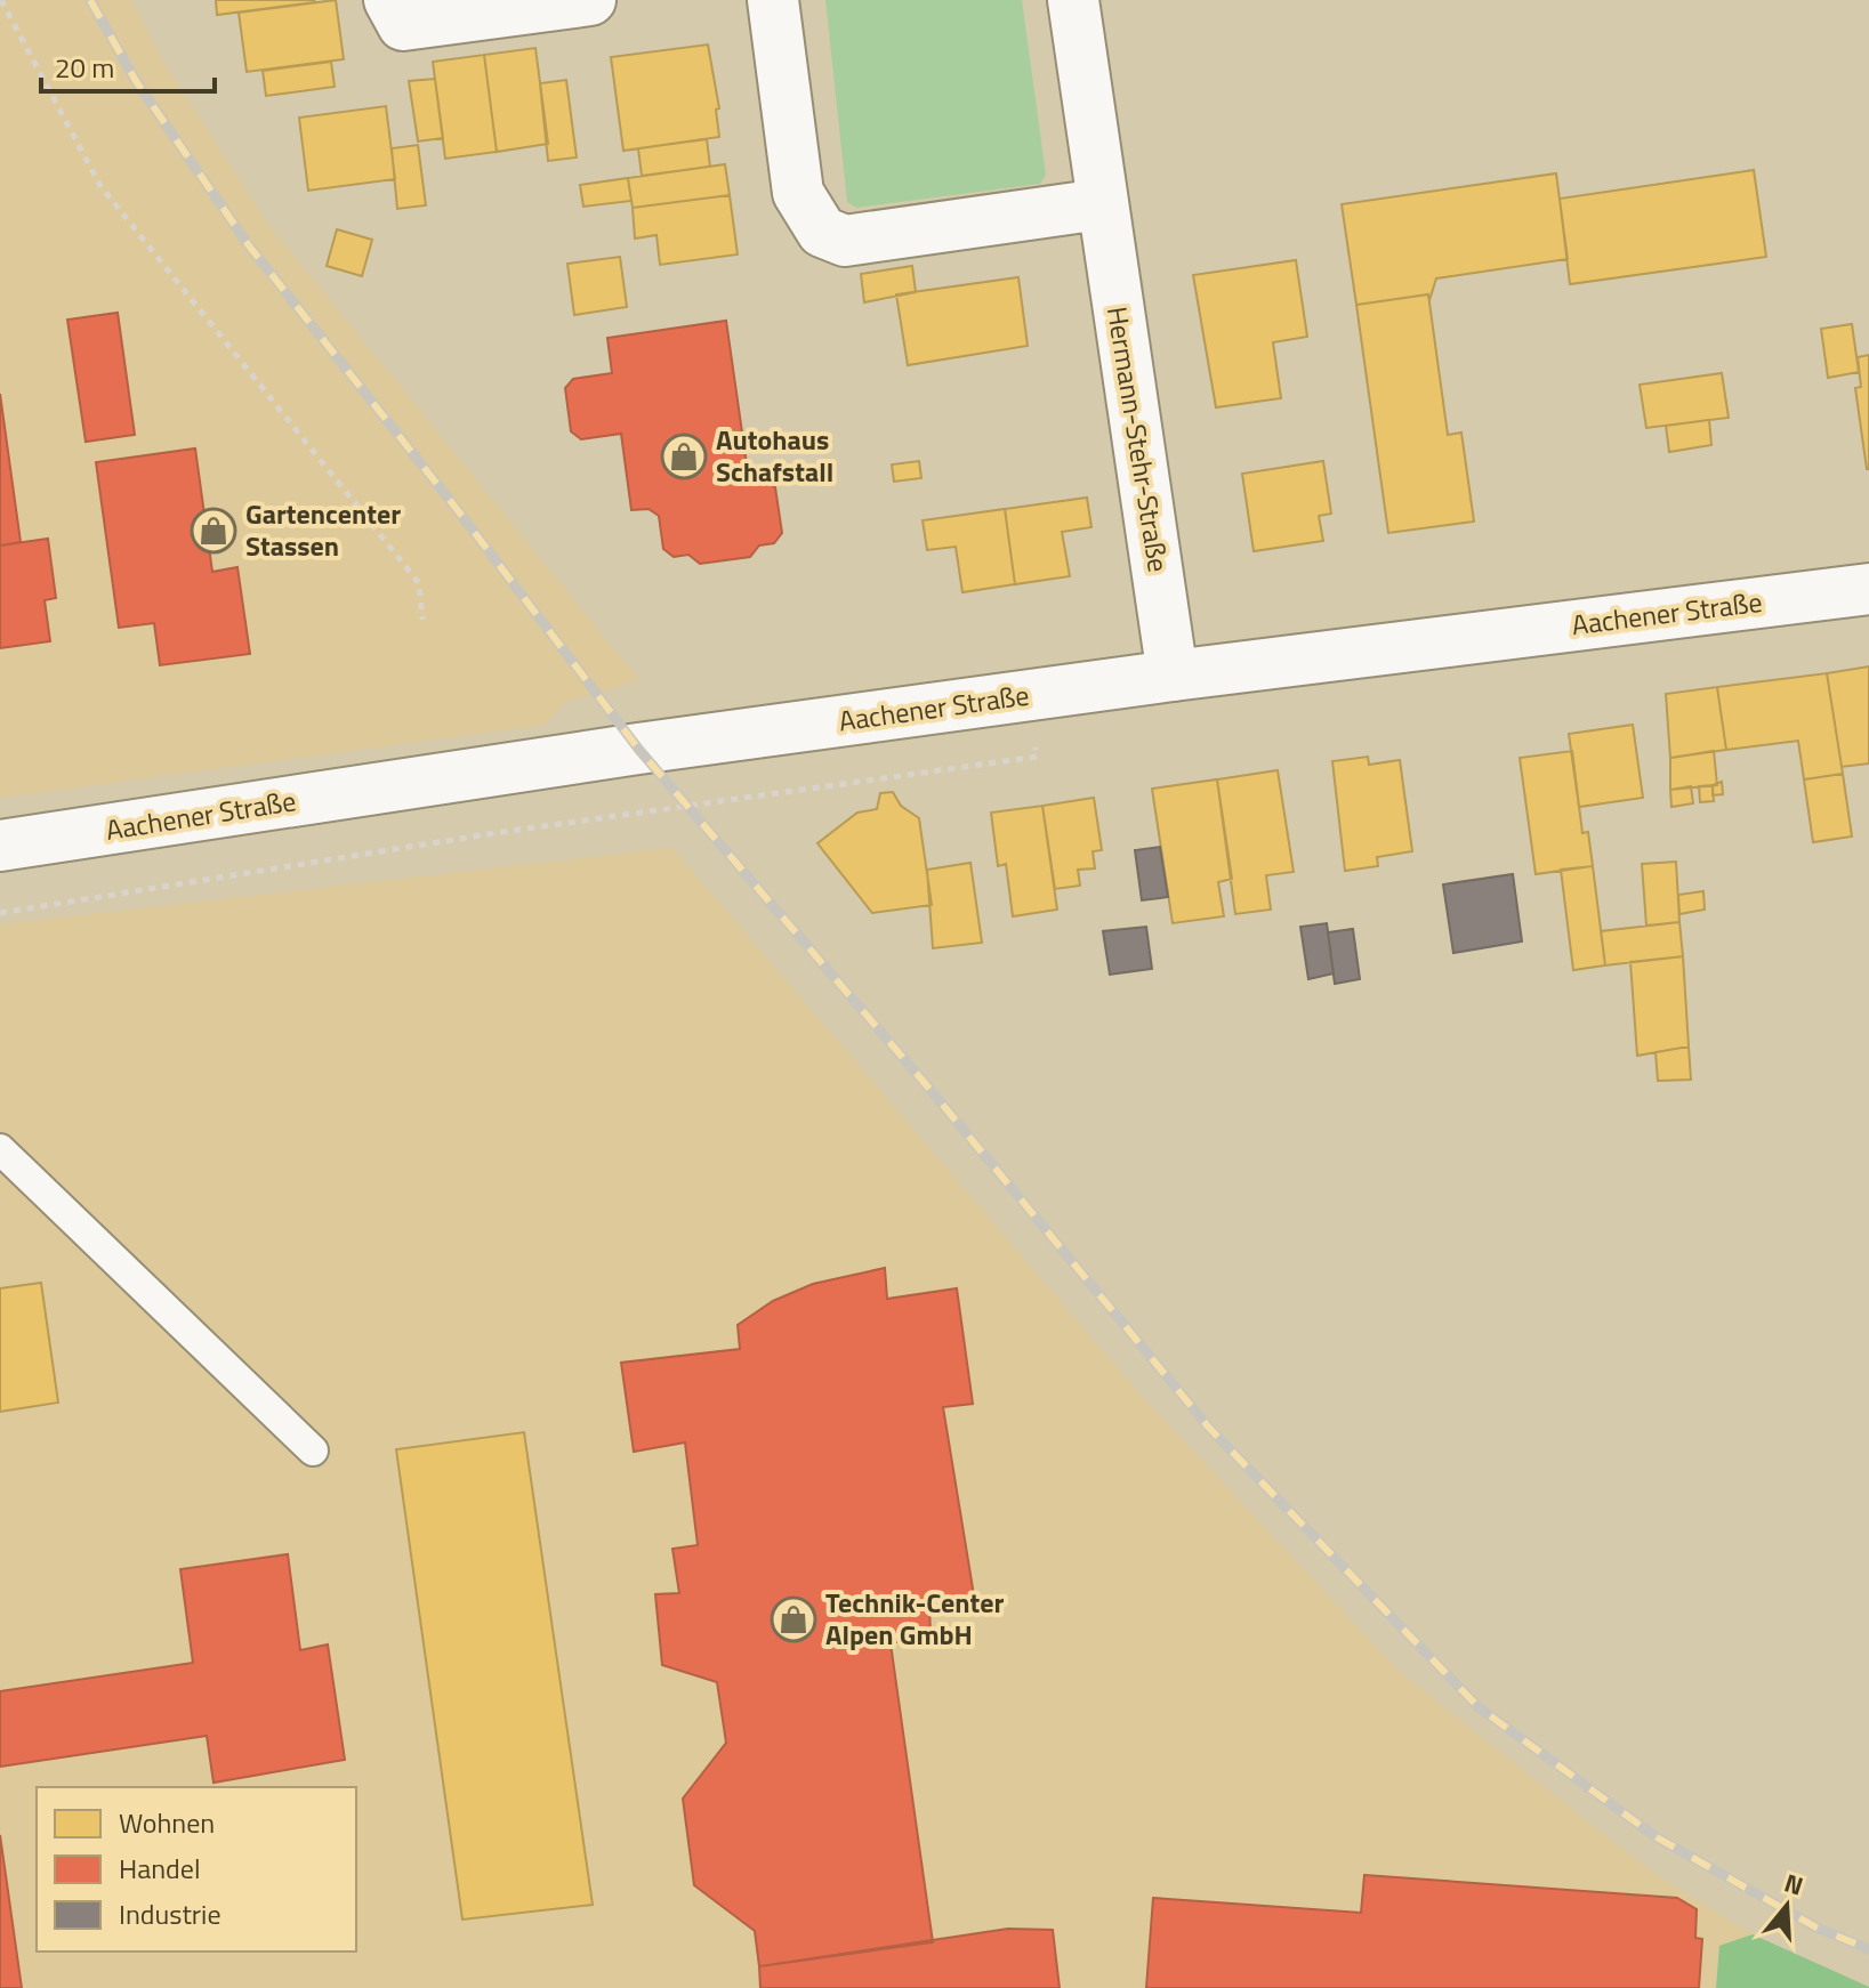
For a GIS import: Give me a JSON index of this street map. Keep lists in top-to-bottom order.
{
  "streets": {
    "street": ["Hermann-Stehr-Straße", "Aachener Straße"]
  },
  "crossings": [
    ["Hermann-Stehr-Straße", "Aachener Straße"]
  ],
  "places": {
    "shop": ["Autohaus Schafstall", "Gartencenter Stassen", "Technik-Center Alpen GmbH"]
  },
  "legend": ["Wohnen", "Handel", "Industrie"],
  "scale_bar": "20 m",
  "north": "top"
}
